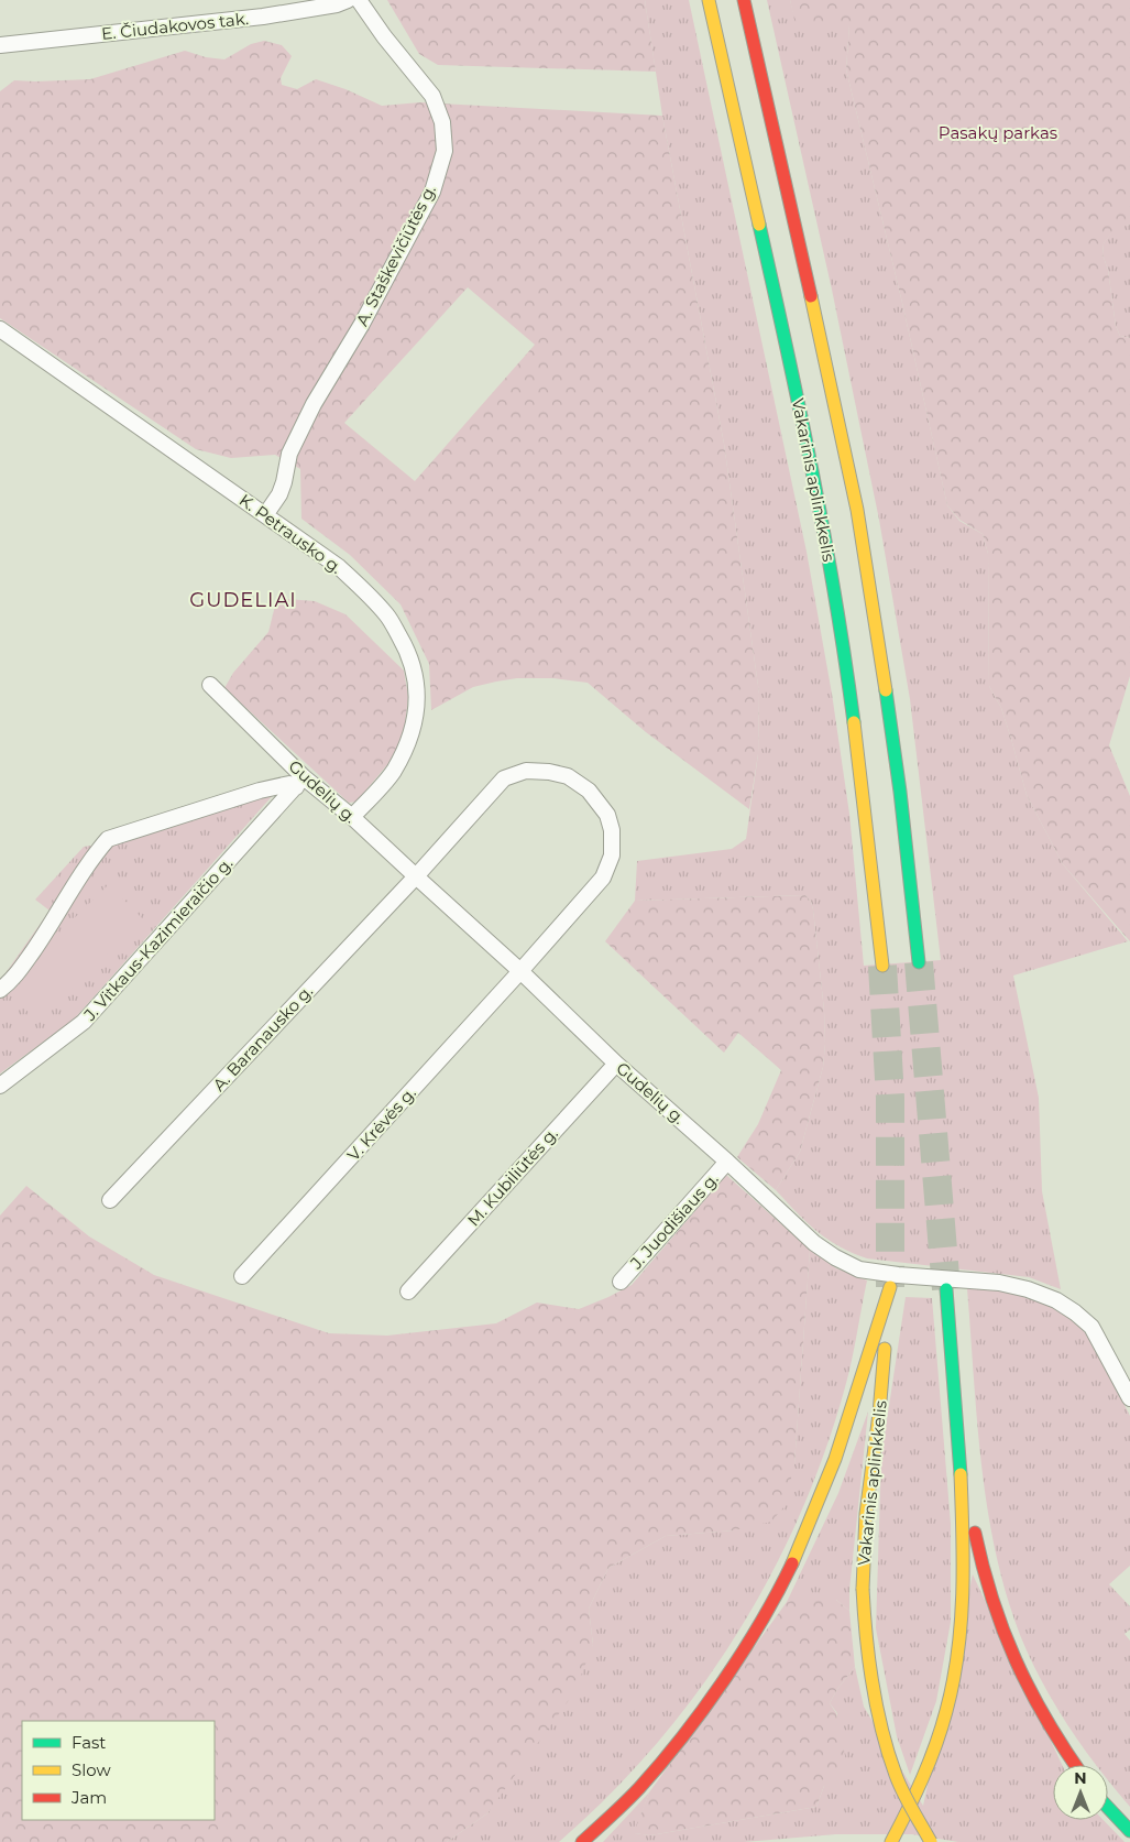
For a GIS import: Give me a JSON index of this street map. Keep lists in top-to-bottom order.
{
  "streets": {
    "highway": ["Vakarinis aplinkkelis"],
    "street": [
      "E. Čiudakovos tak.",
      "A. Staškevičiūtės g.",
      "K. Petrausko g.",
      "Gudelių g.",
      "J. Vitkaus-Kazimieraičio g.",
      "A. Baranausko g.",
      "V. Krėvės g.",
      "M. Kubiliūtės g.",
      "J. Juodišiaus g."
    ]
  },
  "crossings": [
    ["A. Staškevičiūtės g.", "K. Petrausko g."],
    ["K. Petrausko g.", "Gudelių g."],
    ["Gudelių g.", "J. Vitkaus-Kazimieraičio g."],
    ["Gudelių g.", "A. Baranausko g."],
    ["Gudelių g.", "V. Krėvės g."],
    ["Gudelių g.", "M. Kubiliūtės g."],
    ["Gudelių g.", "J. Juodišiaus g."],
    ["A. Baranausko g.", "V. Krėvės g."]
  ],
  "districts": ["GUDELIAI"],
  "parks": ["Pasakų parkas"],
  "legend": ["Fast", "Slow", "Jam"],
  "north": "top"
}
